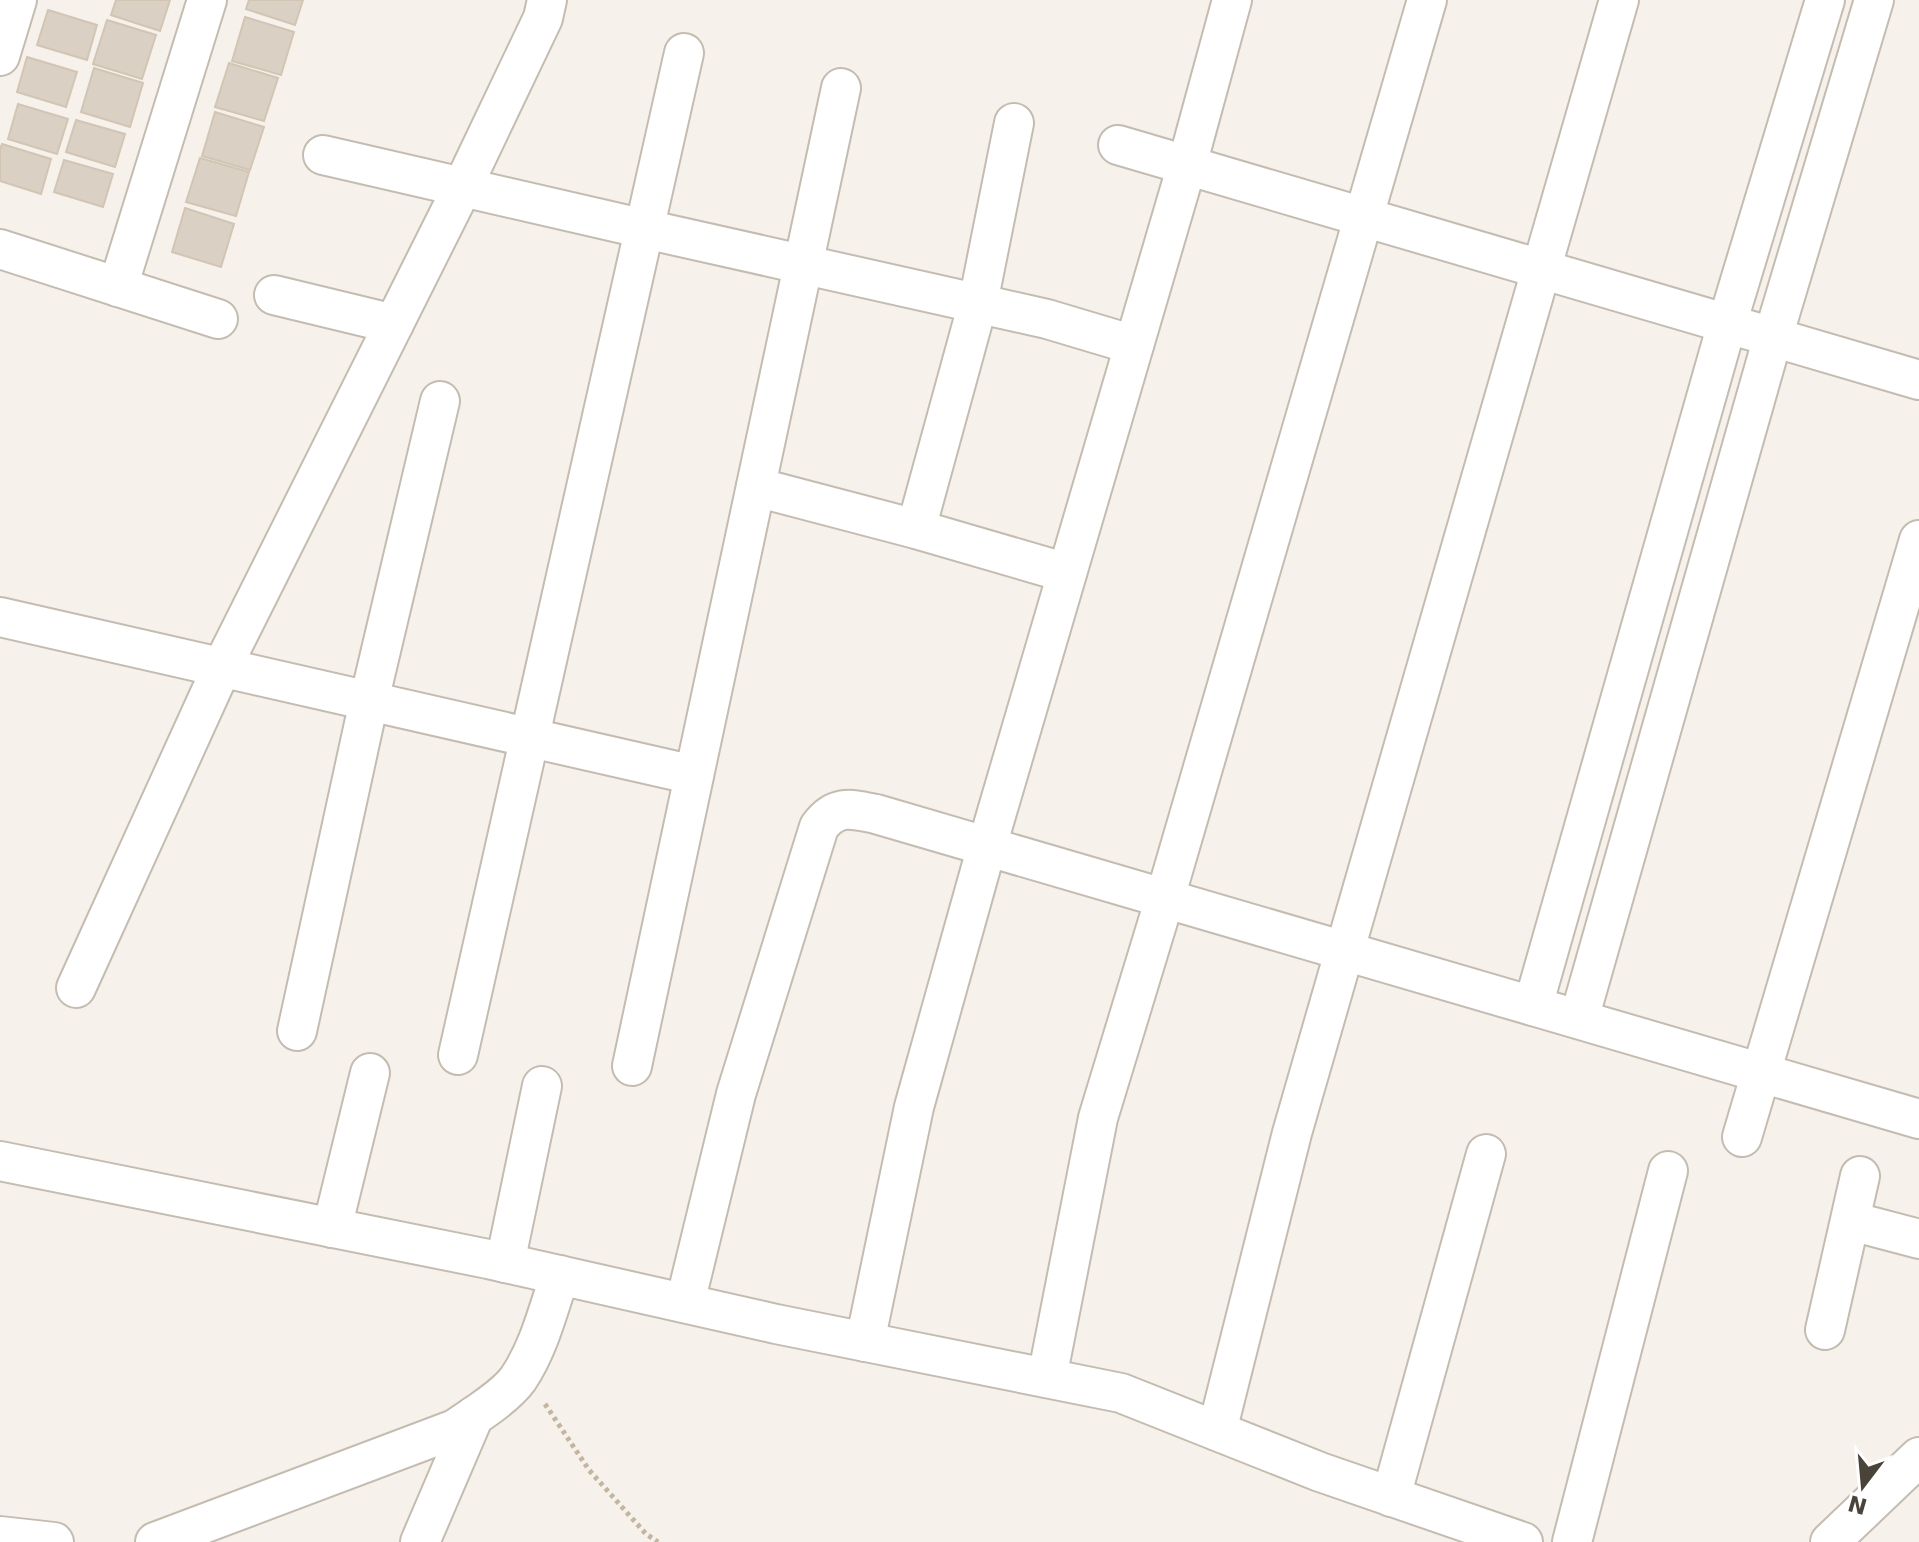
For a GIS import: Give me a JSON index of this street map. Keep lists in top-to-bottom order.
{
  "north": "bottom"
}
